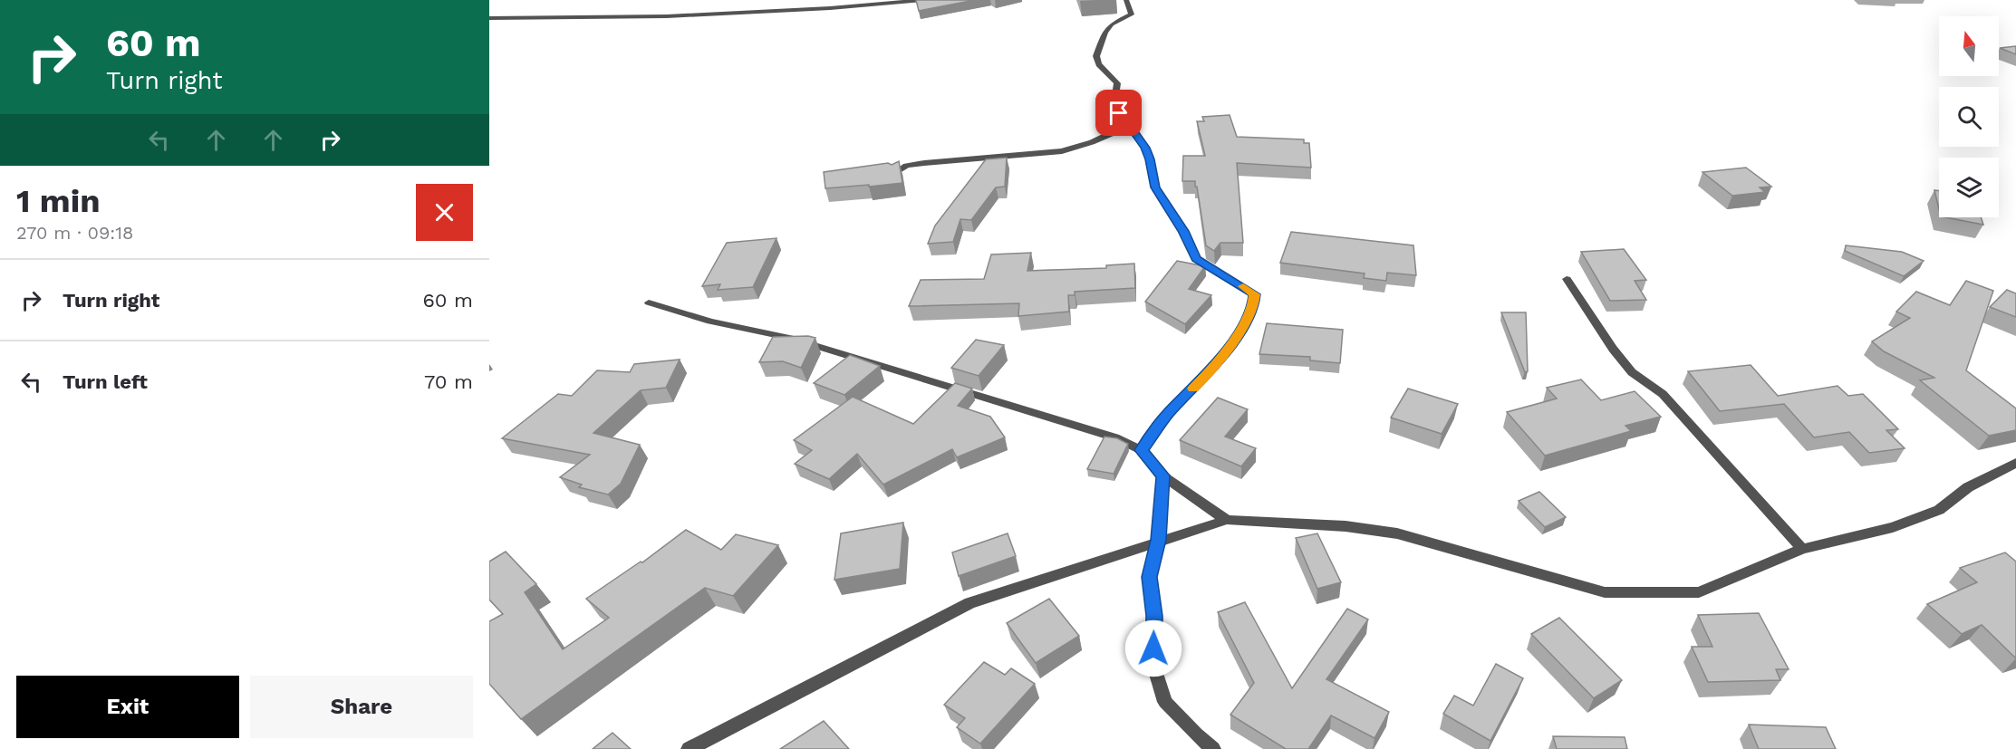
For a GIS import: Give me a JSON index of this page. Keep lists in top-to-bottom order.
{
  "north": "top",
  "page": {
    "turn": ["60 m", "Turn right"],
    "heading": ["1 min", "270 m · 09:18"],
    "list": [
      {
        "name": "Turn right",
        "value": "60 m"
      },
      {
        "name": "Turn left",
        "value": "70 m"
      }
    ],
    "buttons": ["Exit", "Share"]
  }
}
